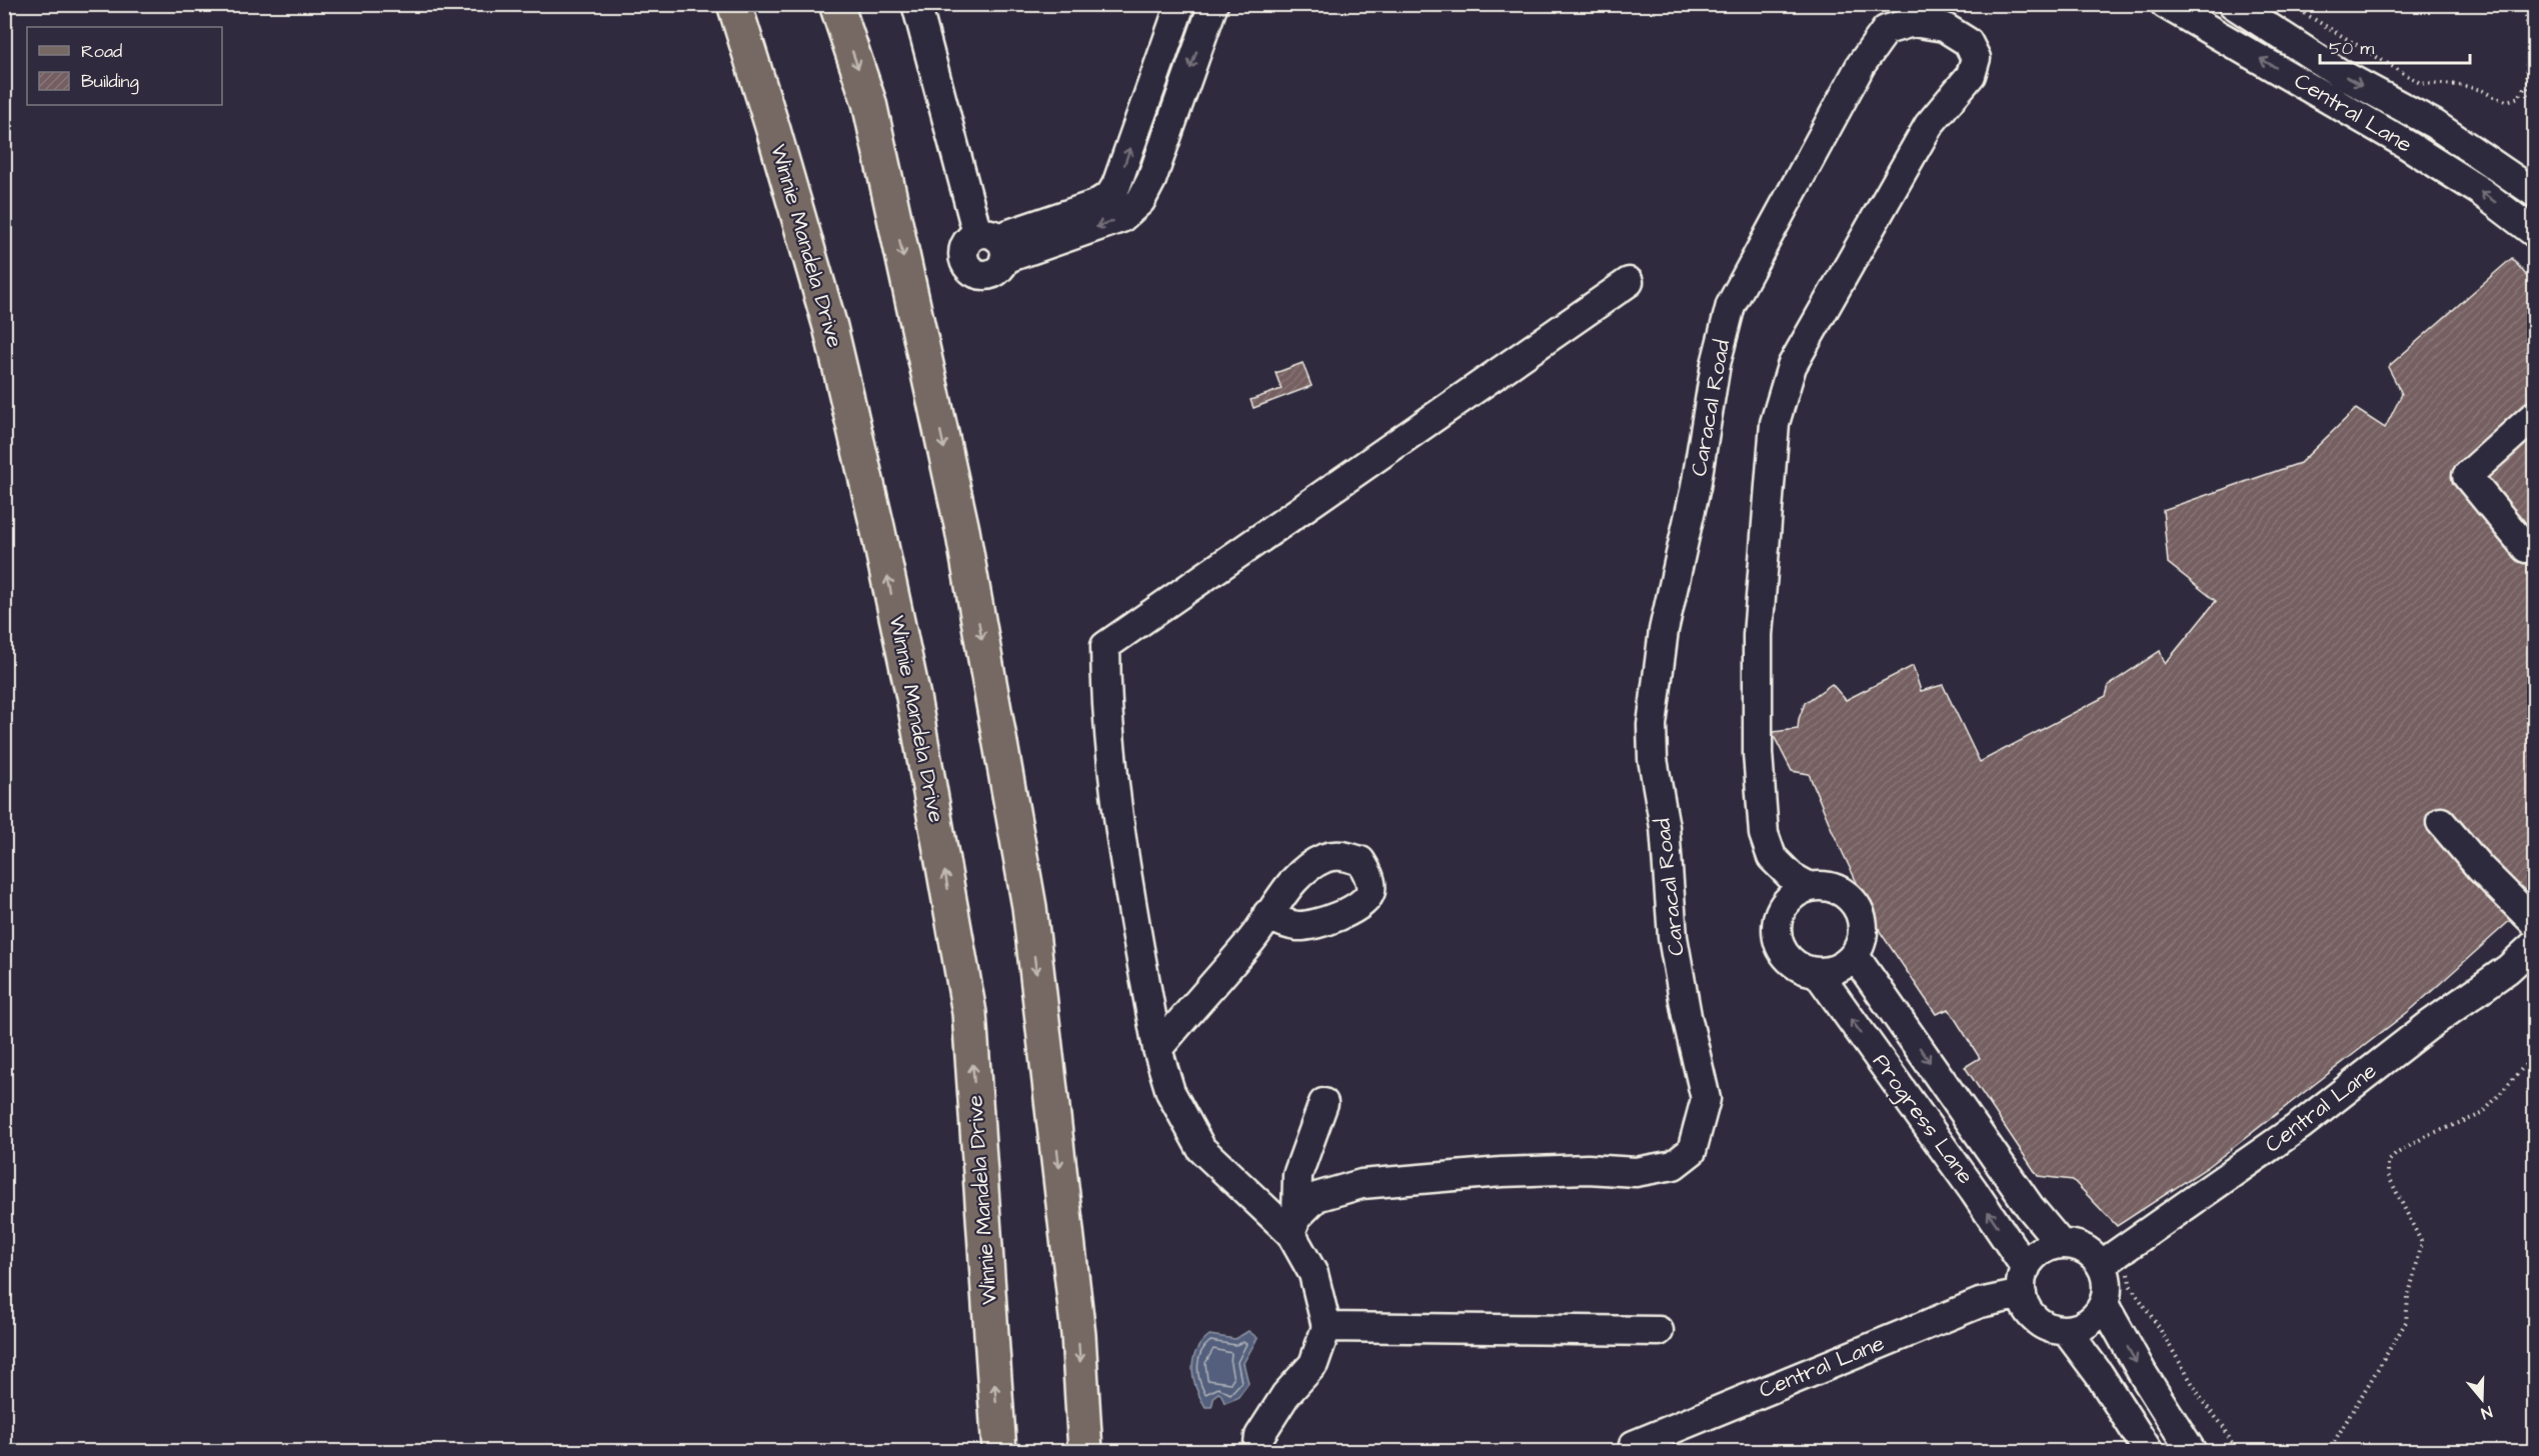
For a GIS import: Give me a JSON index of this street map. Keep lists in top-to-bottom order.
{
  "streets": {
    "main road": ["Winnie Mandela Drive"],
    "street": ["Central Lane", "Caracal Road", "Progress Lane"]
  },
  "crossings": [
    ["Central Lane", "Progress Lane"],
    ["Caracal Road", "Progress Lane"]
  ],
  "legend": ["Road", "Building"],
  "scale_bar": "50 m",
  "north": "bottom"
}
